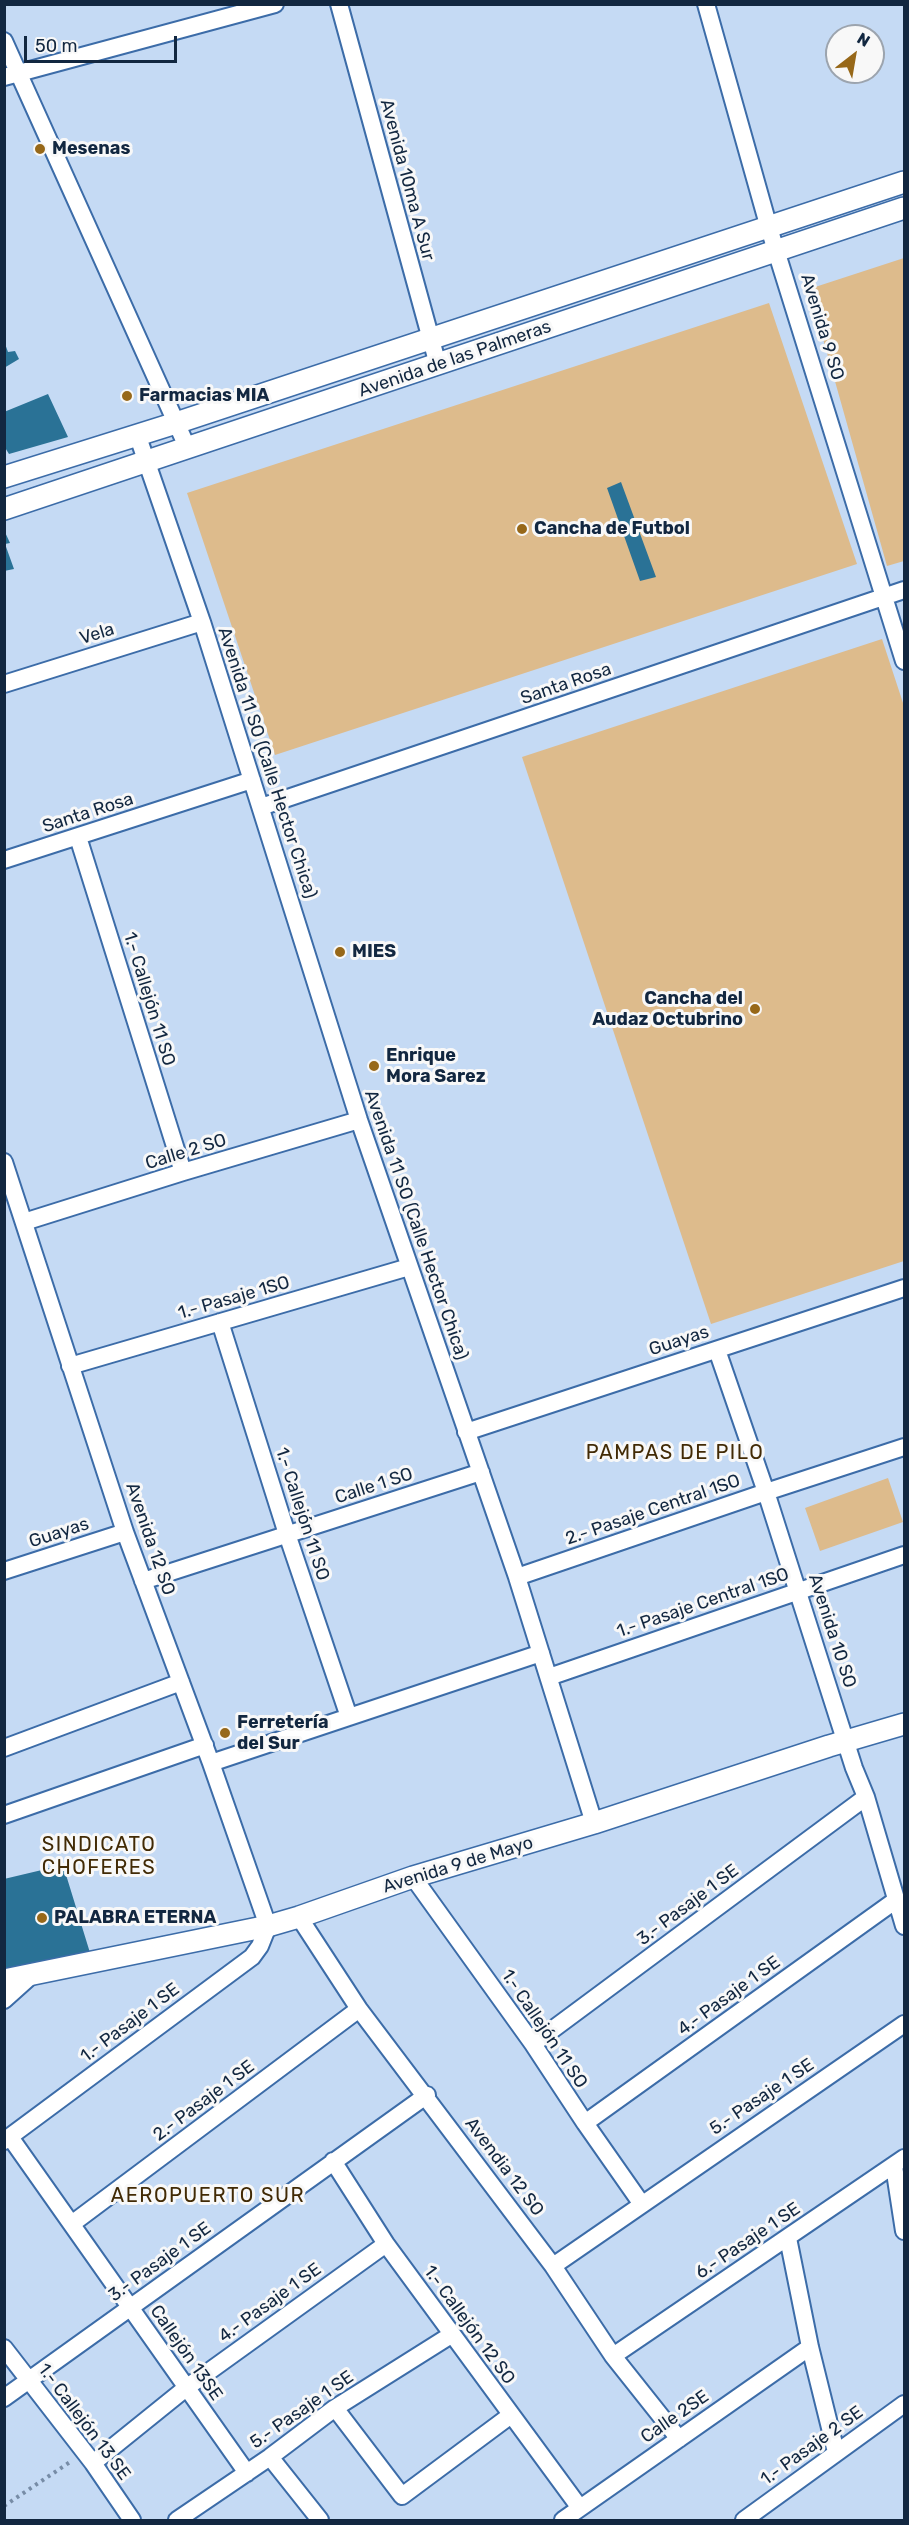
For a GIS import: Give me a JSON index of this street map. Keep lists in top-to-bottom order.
{
  "streets": {
    "street": [
      "Avenida 10ma A Sur",
      "Avenida 9 SO",
      "Avenida de las Palmeras",
      "Vela",
      "Santa Rosa",
      "Avenida 11 SO (Calle Hector Chica)",
      "1.- Callejón 11 SO",
      "Calle 2 SO",
      "1.- Pasaje 1SO",
      "Guayas",
      "Calle 1 SO",
      "2.- Pasaje Central 1SO",
      "Avenida 12 SO",
      "1.- Pasaje Central 1SO",
      "Avenida 10 SO",
      "Avenida 9 de Mayo",
      "3.- Pasaje 1 SE",
      "4.- Pasaje 1 SE",
      "1.- Pasaje 1 SE",
      "5.- Pasaje 1 SE",
      "2.- Pasaje 1 SE",
      "Avendia 12 SO",
      "6.- Pasaje 1 SE",
      "1.- Callejón 12 SO",
      "Callejón 13SE",
      "Calle 2SE",
      "1.- Callejón 13 SE",
      "1.- Pasaje 2 SE"
    ]
  },
  "crossings": [
    ["Avenida 10ma A Sur", "Avenida de las Palmeras"],
    ["Avenida 9 SO", "Avenida de las Palmeras"],
    ["Avenida 9 SO", "Santa Rosa"],
    ["Avenida de las Palmeras", "Avenida 11 SO (Calle Hector Chica)"],
    ["Vela", "Avenida 11 SO (Calle Hector Chica)"],
    ["Santa Rosa", "Avenida 11 SO (Calle Hector Chica)"],
    ["Santa Rosa", "1.- Callejón 11 SO"],
    ["Avenida 11 SO (Calle Hector Chica)", "Calle 2 SO"],
    ["Avenida 11 SO (Calle Hector Chica)", "1.- Pasaje 1SO"],
    ["Avenida 11 SO (Calle Hector Chica)", "Guayas"],
    ["Avenida 11 SO (Calle Hector Chica)", "Calle 1 SO"],
    ["Avenida 11 SO (Calle Hector Chica)", "2.- Pasaje Central 1SO"],
    ["Avenida 11 SO (Calle Hector Chica)", "1.- Pasaje Central 1SO"],
    ["Avenida 11 SO (Calle Hector Chica)", "Avenida 9 de Mayo"],
    ["1.- Callejón 11 SO", "Calle 2 SO"],
    ["1.- Callejón 11 SO", "1.- Pasaje 1SO"],
    ["1.- Callejón 11 SO", "Calle 1 SO"],
    ["1.- Callejón 11 SO", "Avenida 9 de Mayo"],
    ["1.- Callejón 11 SO", "3.- Pasaje 1 SE"],
    ["1.- Callejón 11 SO", "4.- Pasaje 1 SE"],
    ["1.- Callejón 11 SO", "5.- Pasaje 1 SE"],
    ["Calle 2 SO", "Avenida 12 SO"],
    ["1.- Pasaje 1SO", "Avenida 12 SO"],
    ["Guayas", "Avenida 12 SO"],
    ["Guayas", "Avenida 10 SO"],
    ["Calle 1 SO", "Avenida 12 SO"],
    ["2.- Pasaje Central 1SO", "Avenida 10 SO"],
    ["Avenida 12 SO", "Avenida 9 de Mayo"],
    ["Avenida 12 SO", "1.- Pasaje 1 SE"],
    ["1.- Pasaje Central 1SO", "Avenida 10 SO"],
    ["Avenida 10 SO", "Avenida 9 de Mayo"],
    ["Avenida 10 SO", "3.- Pasaje 1 SE"],
    ["Avenida 10 SO", "4.- Pasaje 1 SE"],
    ["Avenida 9 de Mayo", "1.- Pasaje 1 SE"],
    ["Avenida 9 de Mayo", "Avendia 12 SO"],
    ["3.- Pasaje 1 SE", "Avendia 12 SO"],
    ["3.- Pasaje 1 SE", "1.- Callejón 12 SO"],
    ["3.- Pasaje 1 SE", "Callejón 13SE"],
    ["3.- Pasaje 1 SE", "1.- Callejón 13 SE"],
    ["4.- Pasaje 1 SE", "1.- Callejón 12 SO"],
    ["4.- Pasaje 1 SE", "Callejón 13SE"],
    ["4.- Pasaje 1 SE", "1.- Callejón 13 SE"],
    ["1.- Pasaje 1 SE", "Callejón 13SE"],
    ["5.- Pasaje 1 SE", "Avendia 12 SO"],
    ["5.- Pasaje 1 SE", "1.- Callejón 12 SO"],
    ["5.- Pasaje 1 SE", "Callejón 13SE"],
    ["2.- Pasaje 1 SE", "Avendia 12 SO"],
    ["2.- Pasaje 1 SE", "Callejón 13SE"],
    ["Avendia 12 SO", "6.- Pasaje 1 SE"],
    ["Avendia 12 SO", "Calle 2SE"],
    ["1.- Callejón 12 SO", "Calle 2SE"]
  ],
  "districts": ["PAMPAS DE PILO", "SINDICATO CHOFERES", "AEROPUERTO SUR"],
  "places": [
    "Mesenas",
    "Farmacias MIA",
    "Cancha de Futbol",
    "MIES",
    "Cancha del Audaz Octubrino",
    "Enrique Mora Sarez",
    "Ferretería del Sur",
    "PALABRA ETERNA"
  ],
  "scale_bar": "50 m",
  "north": "top right"
}
